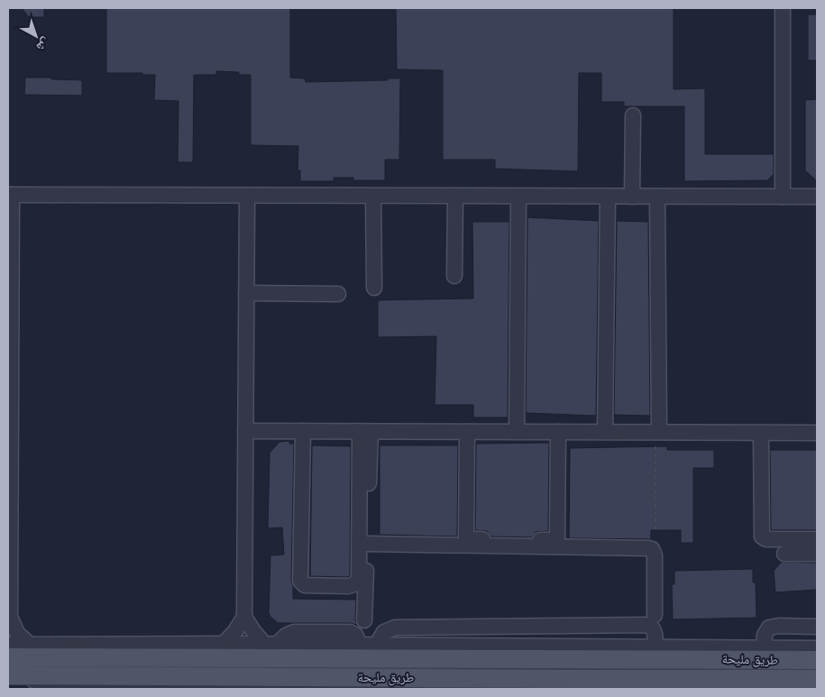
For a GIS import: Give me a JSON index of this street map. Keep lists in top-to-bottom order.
{
  "streets": {
    "main road": ["طريق مليحة"]
  },
  "north": "bottom right"
}
